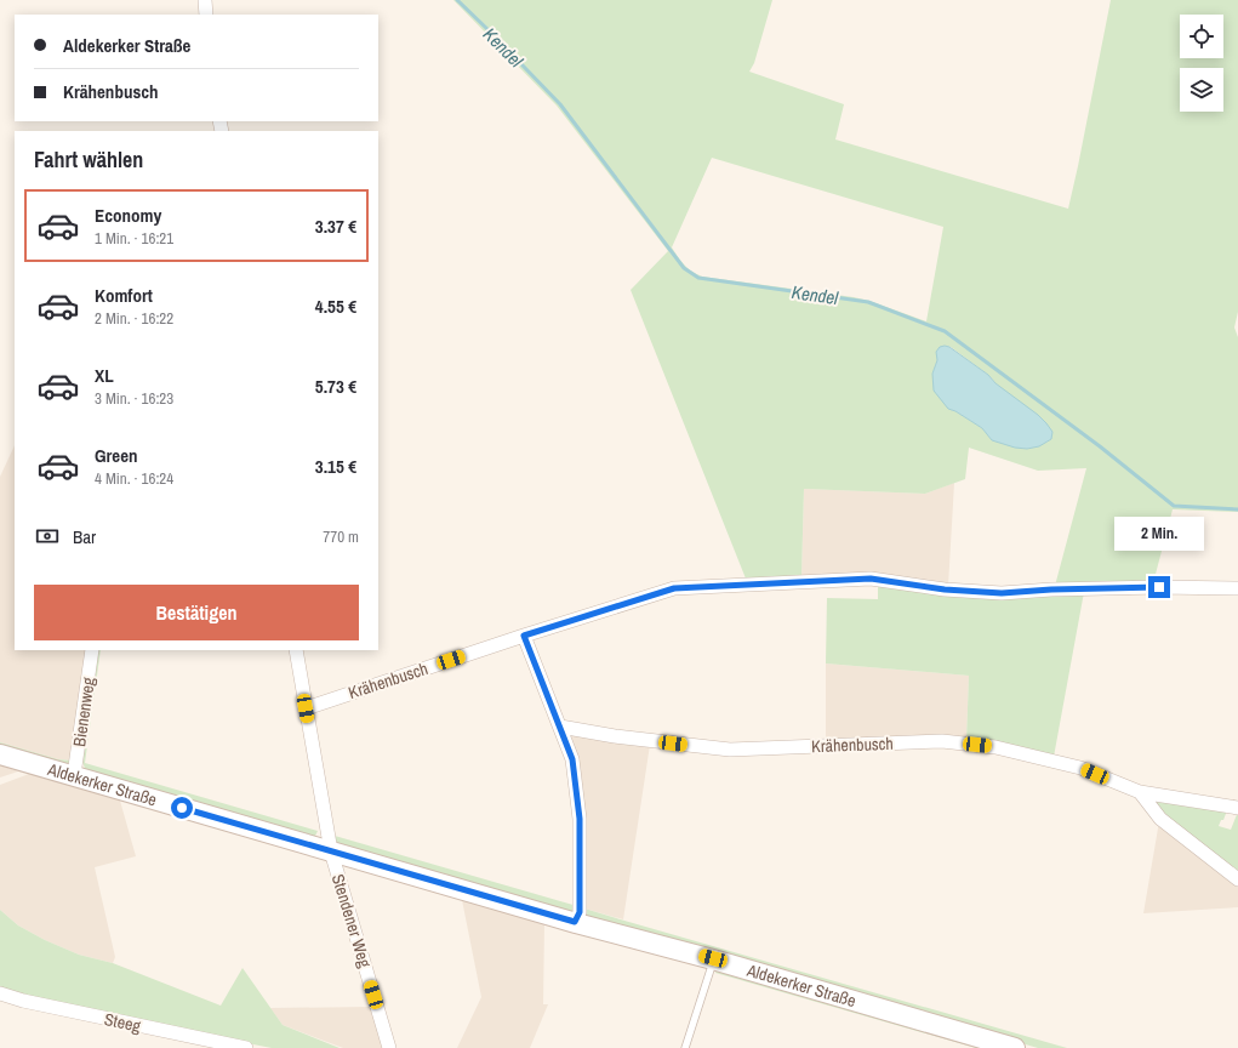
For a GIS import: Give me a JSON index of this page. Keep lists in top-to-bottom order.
{
  "streets": {
    "street": [
      "Krähenbusch",
      "Bienenweg",
      "Aldekerker Straße",
      "Stendener Weg",
      "Steeg"
    ]
  },
  "crossings": [
    ["Krähenbusch", "Stendener Weg"],
    ["Bienenweg", "Aldekerker Straße"],
    ["Aldekerker Straße", "Stendener Weg"]
  ],
  "water": ["Kendel"],
  "page": {
    "banner": ["Aldekerker Straße", "Krähenbusch"],
    "heading": "Fahrt wählen",
    "list": [
      {
        "name": "Economy",
        "note": "1 Min. · 16:21",
        "value": "3.37 €"
      },
      {
        "name": "Komfort",
        "note": "2 Min. · 16:22",
        "value": "4.55 €"
      },
      {
        "name": "XL",
        "note": "3 Min. · 16:23",
        "value": "5.73 €"
      },
      {
        "name": "Green",
        "note": "4 Min. · 16:24",
        "value": "3.15 €"
      }
    ],
    "pay": ["Bar", "770 m"],
    "bubble": "2 Min.",
    "buttons": "Bestätigen"
  }
}
